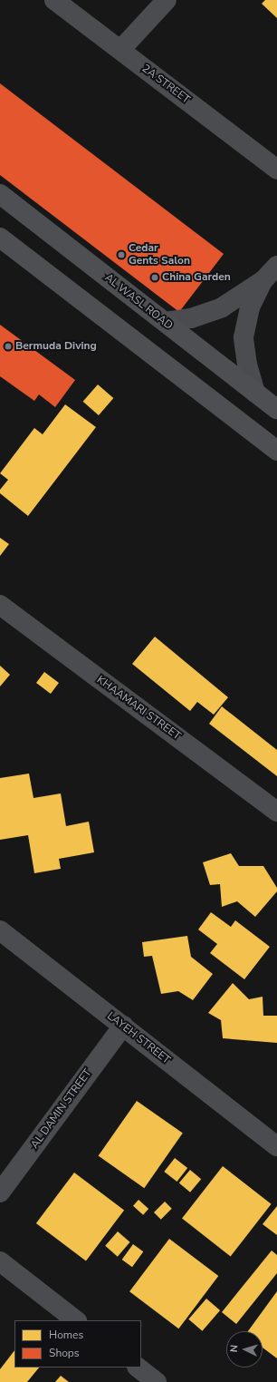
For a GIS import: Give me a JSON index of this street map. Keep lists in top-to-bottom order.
{
  "streets": {
    "main road": ["AL WASL ROAD"],
    "street": [
      "2A STREET",
      "KHAAMARI STREET",
      "LAYEH STREET",
      "AL DAMIN STREET"
    ]
  },
  "crossings": [
    ["LAYEH STREET", "AL DAMIN STREET"]
  ],
  "places": ["Cedar Gents Salon", "China Garden", "Bermuda Diving"],
  "legend": ["Homes", "Shops"],
  "north": "left"
}
